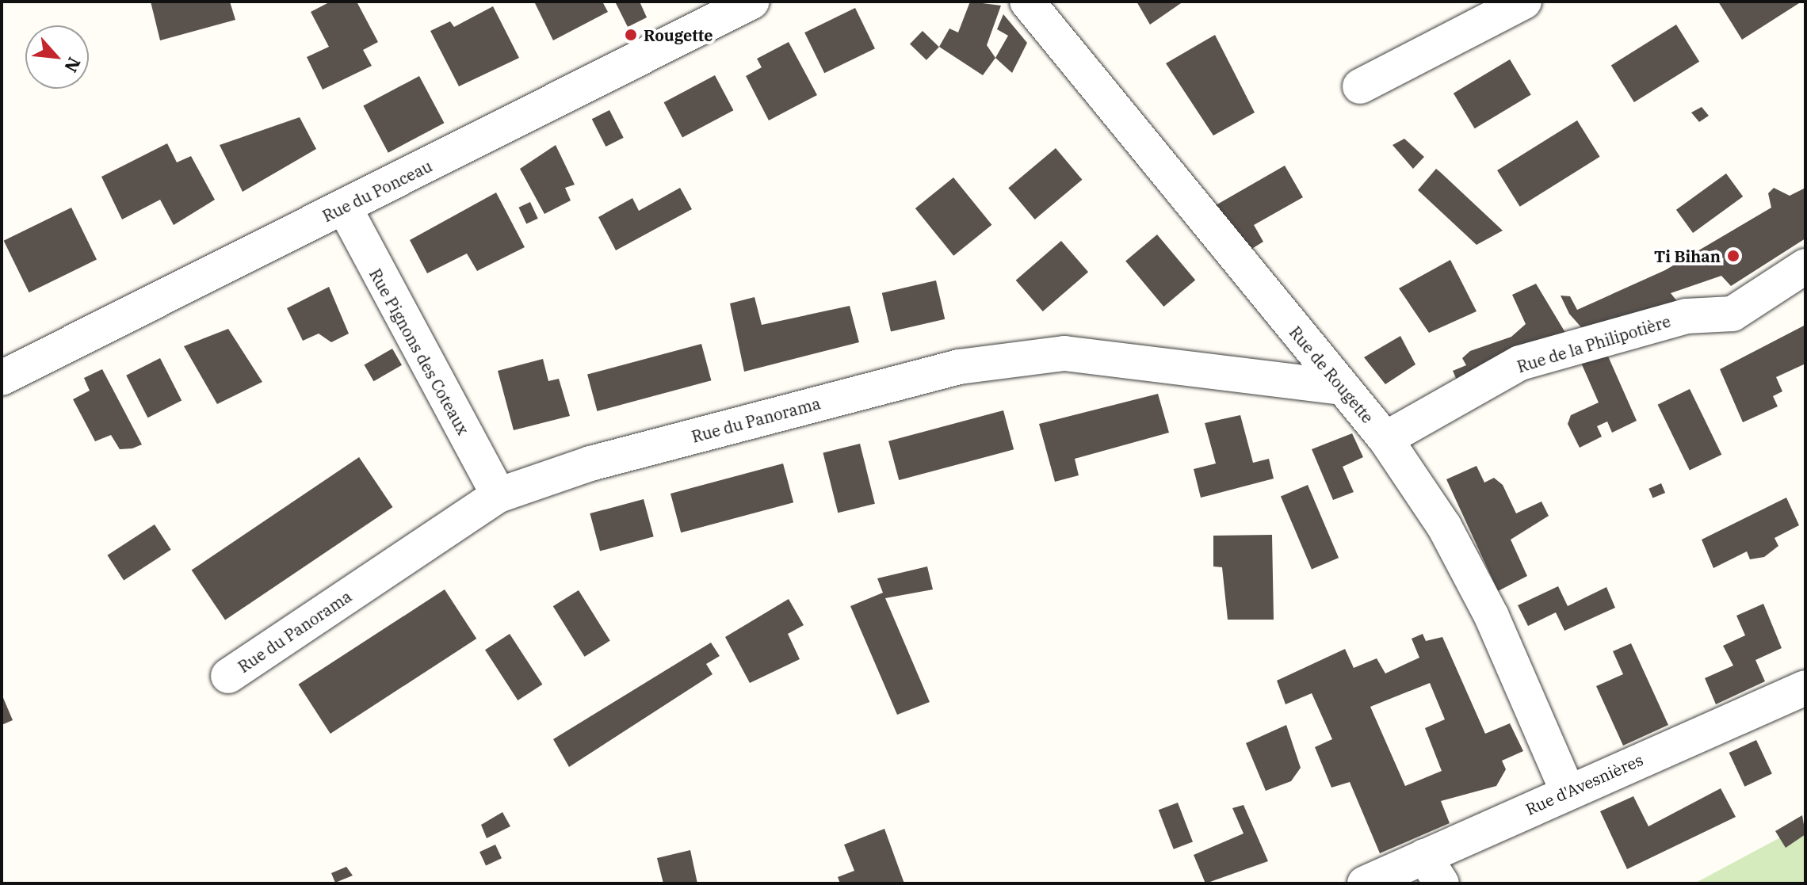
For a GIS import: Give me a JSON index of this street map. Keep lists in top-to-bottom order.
{
  "streets": {
    "street": [
      "Rue du Ponceau",
      "Rue de la Philipotière",
      "Rue Pignons des Coteaux",
      "Rue de Rougette",
      "Rue du Panorama",
      "Rue d'Avesnières"
    ]
  },
  "crossings": [
    ["Rue du Ponceau", "Rue Pignons des Coteaux"],
    ["Rue de la Philipotière", "Rue de Rougette"],
    ["Rue Pignons des Coteaux", "Rue du Panorama"],
    ["Rue de Rougette", "Rue du Panorama"],
    ["Rue de Rougette", "Rue d'Avesnières"]
  ],
  "places": ["Rougette", "Ti Bihan"],
  "north": "bottom right"
}
